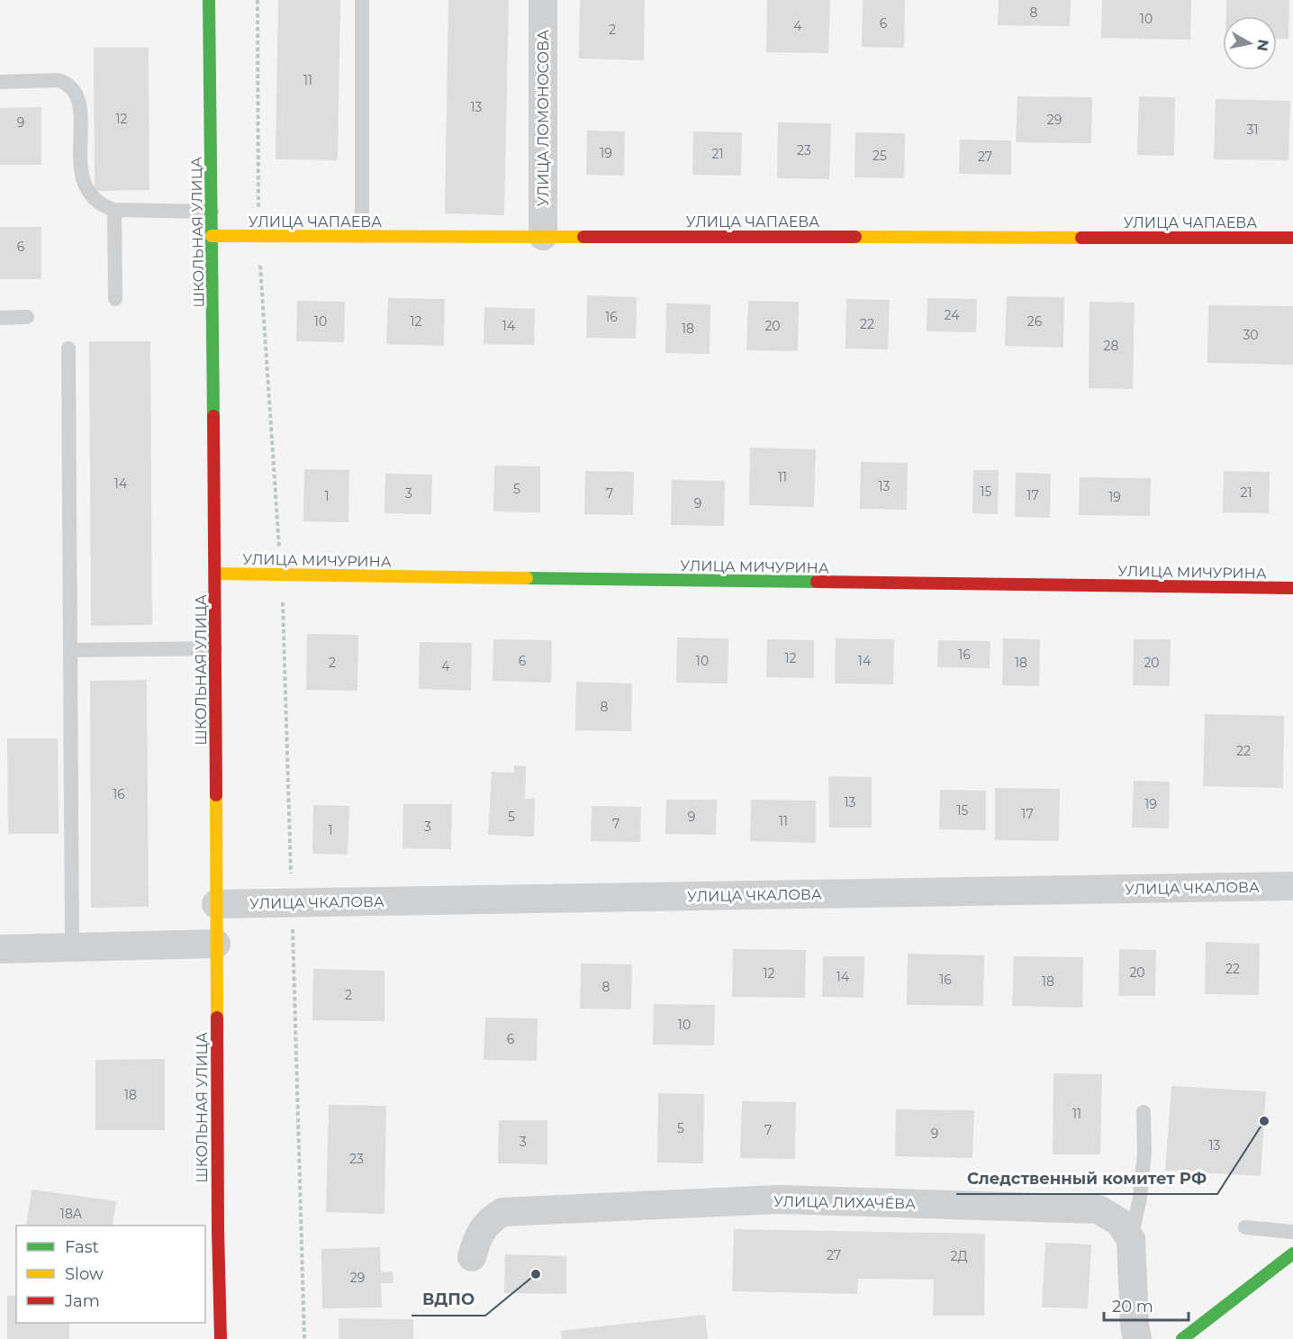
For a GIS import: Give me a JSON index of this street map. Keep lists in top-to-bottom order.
{
  "streets": {
    "street": [
      "УЛИЦА ЛОМОНОСОВА",
      "УЛИЦА ЧАПАЕВА",
      "ШКОЛЬНАЯ УЛИЦА",
      "УЛИЦА МИЧУРИНА",
      "УЛИЦА ЧКАЛОВА",
      "УЛИЦА ЛИХАЧЁВА"
    ]
  },
  "crossings": [
    ["УЛИЦА ЛОМОНОСОВА", "УЛИЦА ЧАПАЕВА"],
    ["УЛИЦА ЧАПАЕВА", "ШКОЛЬНАЯ УЛИЦА"],
    ["ШКОЛЬНАЯ УЛИЦА", "УЛИЦА МИЧУРИНА"],
    ["ШКОЛЬНАЯ УЛИЦА", "УЛИЦА ЧКАЛОВА"]
  ],
  "places": ["Следственный комитет РФ", "ВДПО"],
  "house_numbers": [
    "8",
    "10",
    "6",
    "4",
    "2",
    "11",
    "13",
    "12",
    "29",
    "9",
    "31",
    "23",
    "19",
    "21",
    "25",
    "27",
    "6",
    "24",
    "16",
    "10",
    "12",
    "26",
    "22",
    "14",
    "20",
    "18",
    "30",
    "28",
    "11",
    "14",
    "13",
    "5",
    "15",
    "21",
    "3",
    "7",
    "17",
    "1",
    "19",
    "9",
    "16",
    "12",
    "6",
    "10",
    "14",
    "2",
    "18",
    "20",
    "4",
    "8",
    "22",
    "16",
    "13",
    "19",
    "15",
    "17",
    "5",
    "9",
    "11",
    "7",
    "3",
    "1",
    "22",
    "20",
    "12",
    "14",
    "16",
    "18",
    "8",
    "2",
    "10",
    "6",
    "18",
    "11",
    "5",
    "7",
    "9",
    "3",
    "13",
    "23",
    "18А",
    "27",
    "2Д",
    "29"
  ],
  "legend": ["Fast", "Slow", "Jam"],
  "scale_bar": "20 m",
  "north": "right"
}
